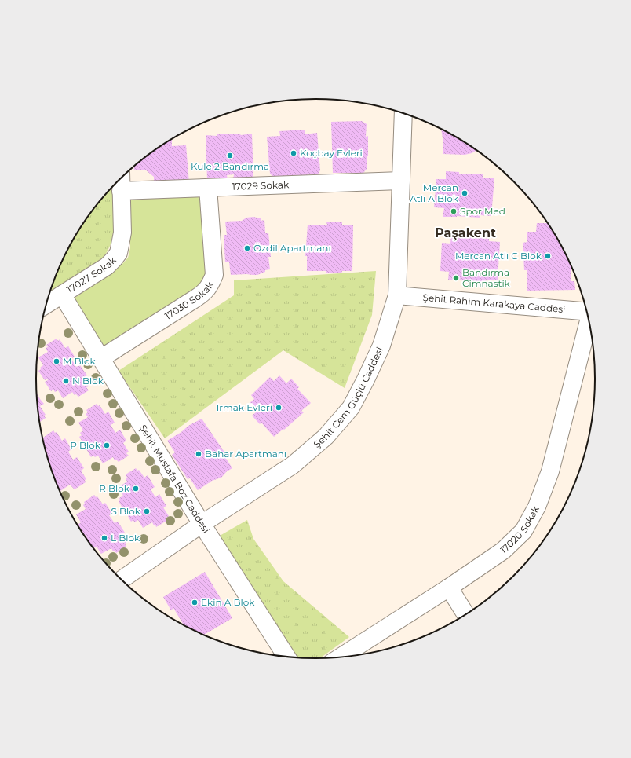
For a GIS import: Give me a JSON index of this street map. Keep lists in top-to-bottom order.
{
  "streets": {
    "street": [
      "17029 Sokak",
      "17027 Sokak",
      "17030 Sokak",
      "Şehit Rahim Karakaya Caddesi",
      "Şehit Cem Güçlü Caddesi",
      "Şehit Mustafa Boz Caddesi",
      "17020 Sokak"
    ]
  },
  "crossings": [
    ["17029 Sokak", "17027 Sokak"],
    ["17029 Sokak", "17030 Sokak"],
    ["17029 Sokak", "Şehit Cem Güçlü Caddesi"],
    ["17027 Sokak", "Şehit Mustafa Boz Caddesi"],
    ["17030 Sokak", "Şehit Mustafa Boz Caddesi"],
    ["Şehit Rahim Karakaya Caddesi", "Şehit Cem Güçlü Caddesi"],
    ["Şehit Cem Güçlü Caddesi", "Şehit Mustafa Boz Caddesi"]
  ],
  "districts": ["Paşakent"],
  "places": [
    "Koçbay Evleri",
    "Kule 2 Bandırma",
    "Mercan Atlı A Blok",
    "Spor Med",
    "Özdil Apartmanı",
    "Mercan Atlı C Blok",
    "Bandırma Cimnastik",
    "M Blok",
    "N Blok",
    "Irmak Evleri",
    "P Blok",
    "Bahar Apartmanı",
    "R Blok",
    "S Blok",
    "L Blok",
    "Ekin A Blok"
  ]
}
